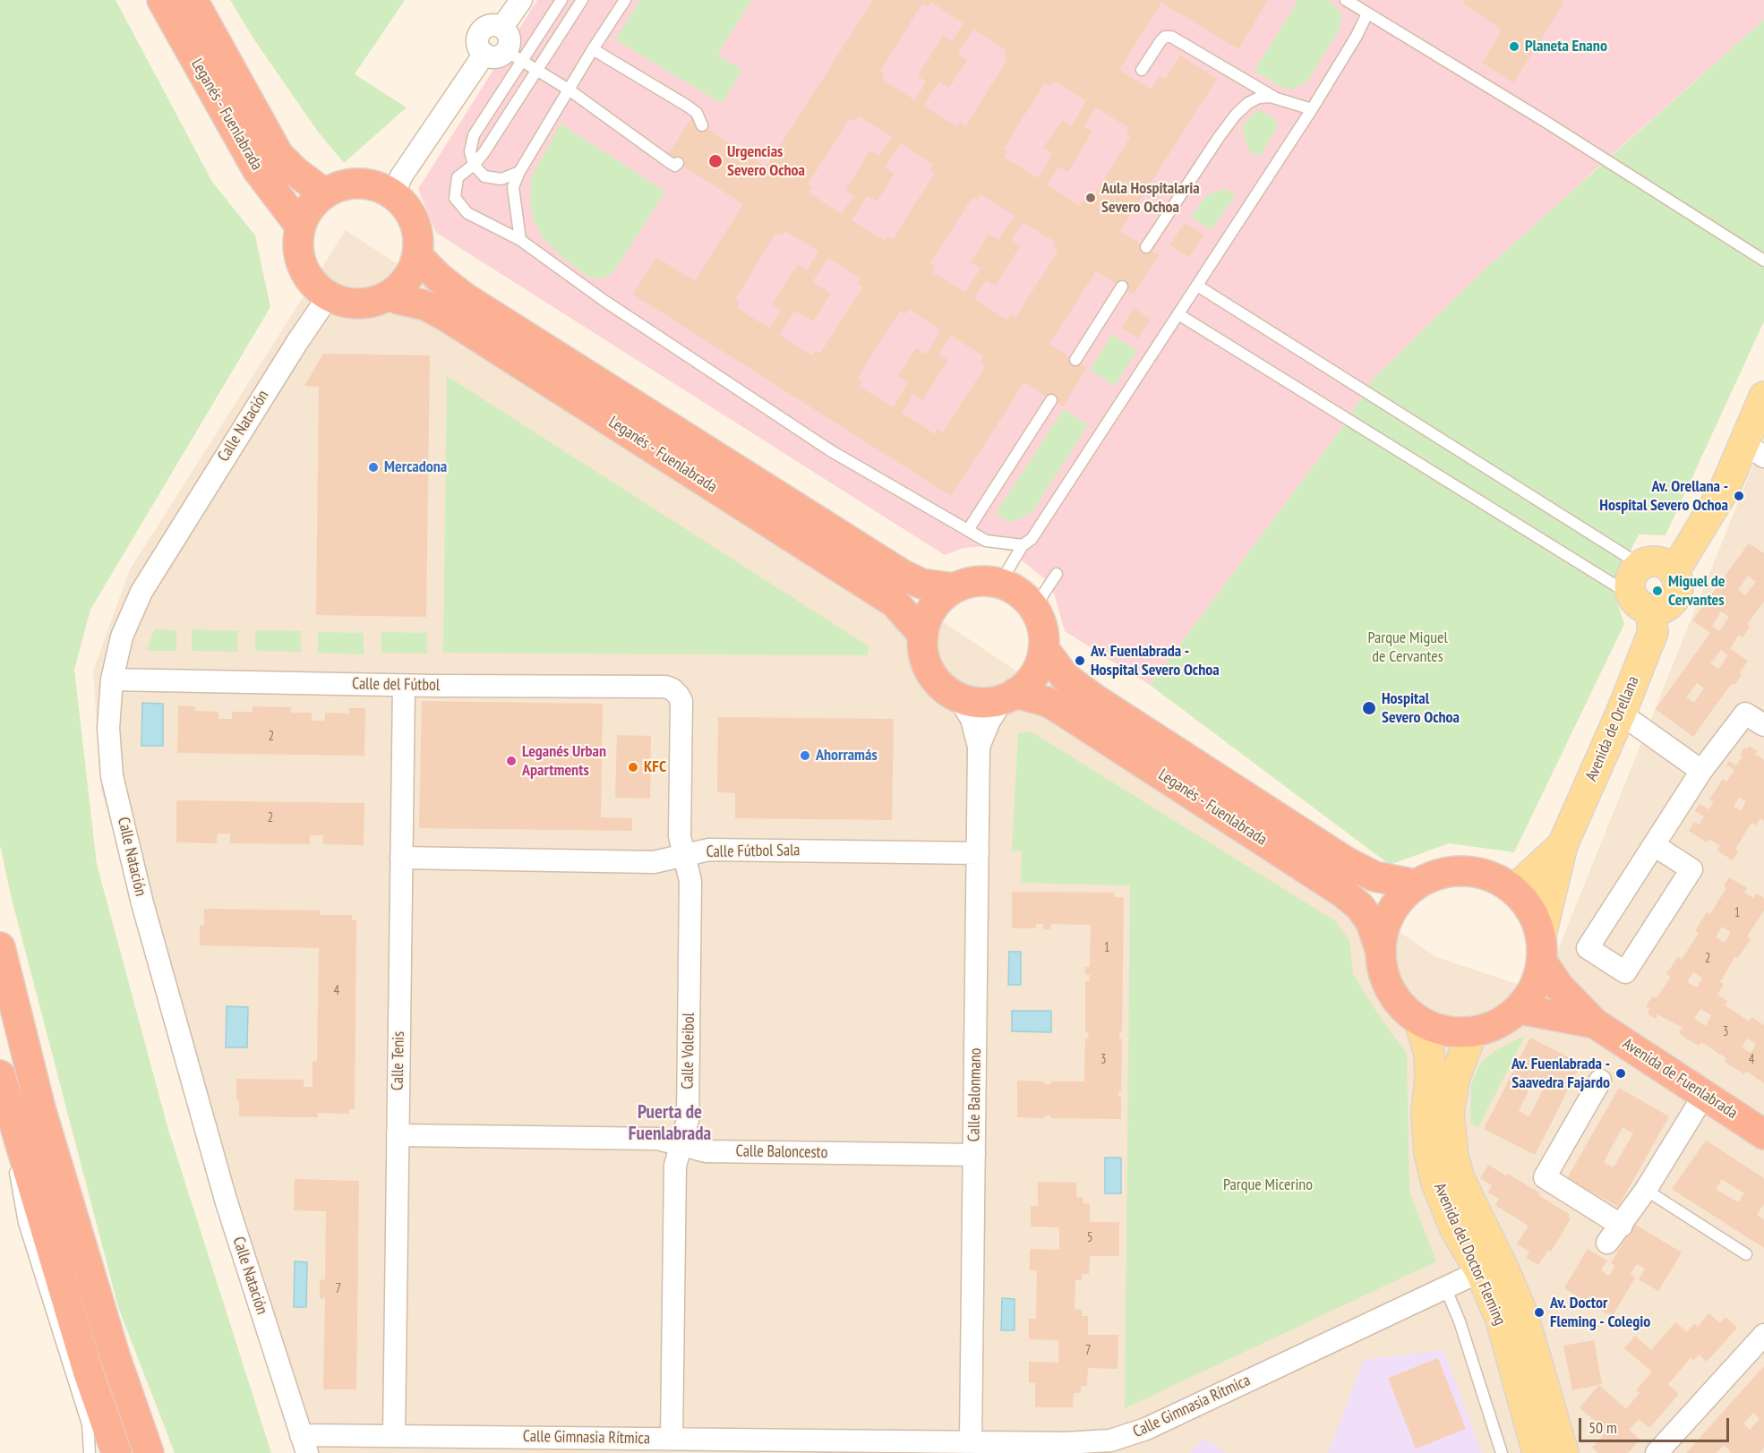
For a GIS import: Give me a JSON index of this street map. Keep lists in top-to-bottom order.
{
  "streets": {
    "highway": ["Leganés - Fuenlabrada", "Avenida de Fuenlabrada"],
    "main road": ["Avenida de Orellana", "Avenida del Doctor Fleming"],
    "street": [
      "Calle Natación",
      "Calle del Fútbol",
      "Calle Fútbol Sala",
      "Calle Voleibol",
      "Calle Tenis",
      "Calle Balonmano",
      "Calle Baloncesto",
      "Calle Gimnasia Rítmica"
    ]
  },
  "crossings": [
    ["Leganés - Fuenlabrada", "Calle Natación"],
    ["Leganés - Fuenlabrada", "Avenida de Orellana"],
    ["Leganés - Fuenlabrada", "Avenida de Fuenlabrada"],
    ["Leganés - Fuenlabrada", "Calle Balonmano"],
    ["Leganés - Fuenlabrada", "Avenida del Doctor Fleming"],
    ["Calle Natación", "Calle del Fútbol"],
    ["Calle Natación", "Calle Gimnasia Rítmica"],
    ["Calle del Fútbol", "Calle Voleibol"],
    ["Calle del Fútbol", "Calle Tenis"],
    ["Avenida de Orellana", "Avenida de Fuenlabrada"],
    ["Avenida de Orellana", "Avenida del Doctor Fleming"],
    ["Calle Fútbol Sala", "Calle Voleibol"],
    ["Calle Fútbol Sala", "Calle Tenis"],
    ["Calle Fútbol Sala", "Calle Balonmano"],
    ["Calle Voleibol", "Calle Baloncesto"],
    ["Calle Voleibol", "Calle Gimnasia Rítmica"],
    ["Calle Tenis", "Calle Baloncesto"],
    ["Calle Tenis", "Calle Gimnasia Rítmica"],
    ["Avenida de Fuenlabrada", "Avenida del Doctor Fleming"],
    ["Calle Balonmano", "Calle Baloncesto"],
    ["Calle Balonmano", "Calle Gimnasia Rítmica"],
    ["Avenida del Doctor Fleming", "Calle Gimnasia Rítmica"]
  ],
  "districts": ["Puerta de Fuenlabrada"],
  "parks": ["Parque Miguel de Cervantes", "Parque Micerino"],
  "places": [
    "Planeta Enano",
    "Urgencias Severo Ochoa",
    "Aula Hospitalaria Severo Ochoa",
    "Mercadona",
    "Av. Orellana - Hospital Severo Ochoa",
    "Miguel de Cervantes",
    "Av. Fuenlabrada - Hospital Severo Ochoa",
    "Hospital Severo Ochoa",
    "Ahorramás",
    "Leganés Urban Apartments",
    "KFC",
    "Av. Fuenlabrada - Saavedra Fajardo",
    "Av. Doctor Fleming - Colegio"
  ],
  "house_numbers": [
    "2",
    "2",
    "1",
    "1",
    "2",
    "4",
    "3",
    "3",
    "4",
    "5",
    "7",
    "7"
  ],
  "scale_bar": "50 m"
}
